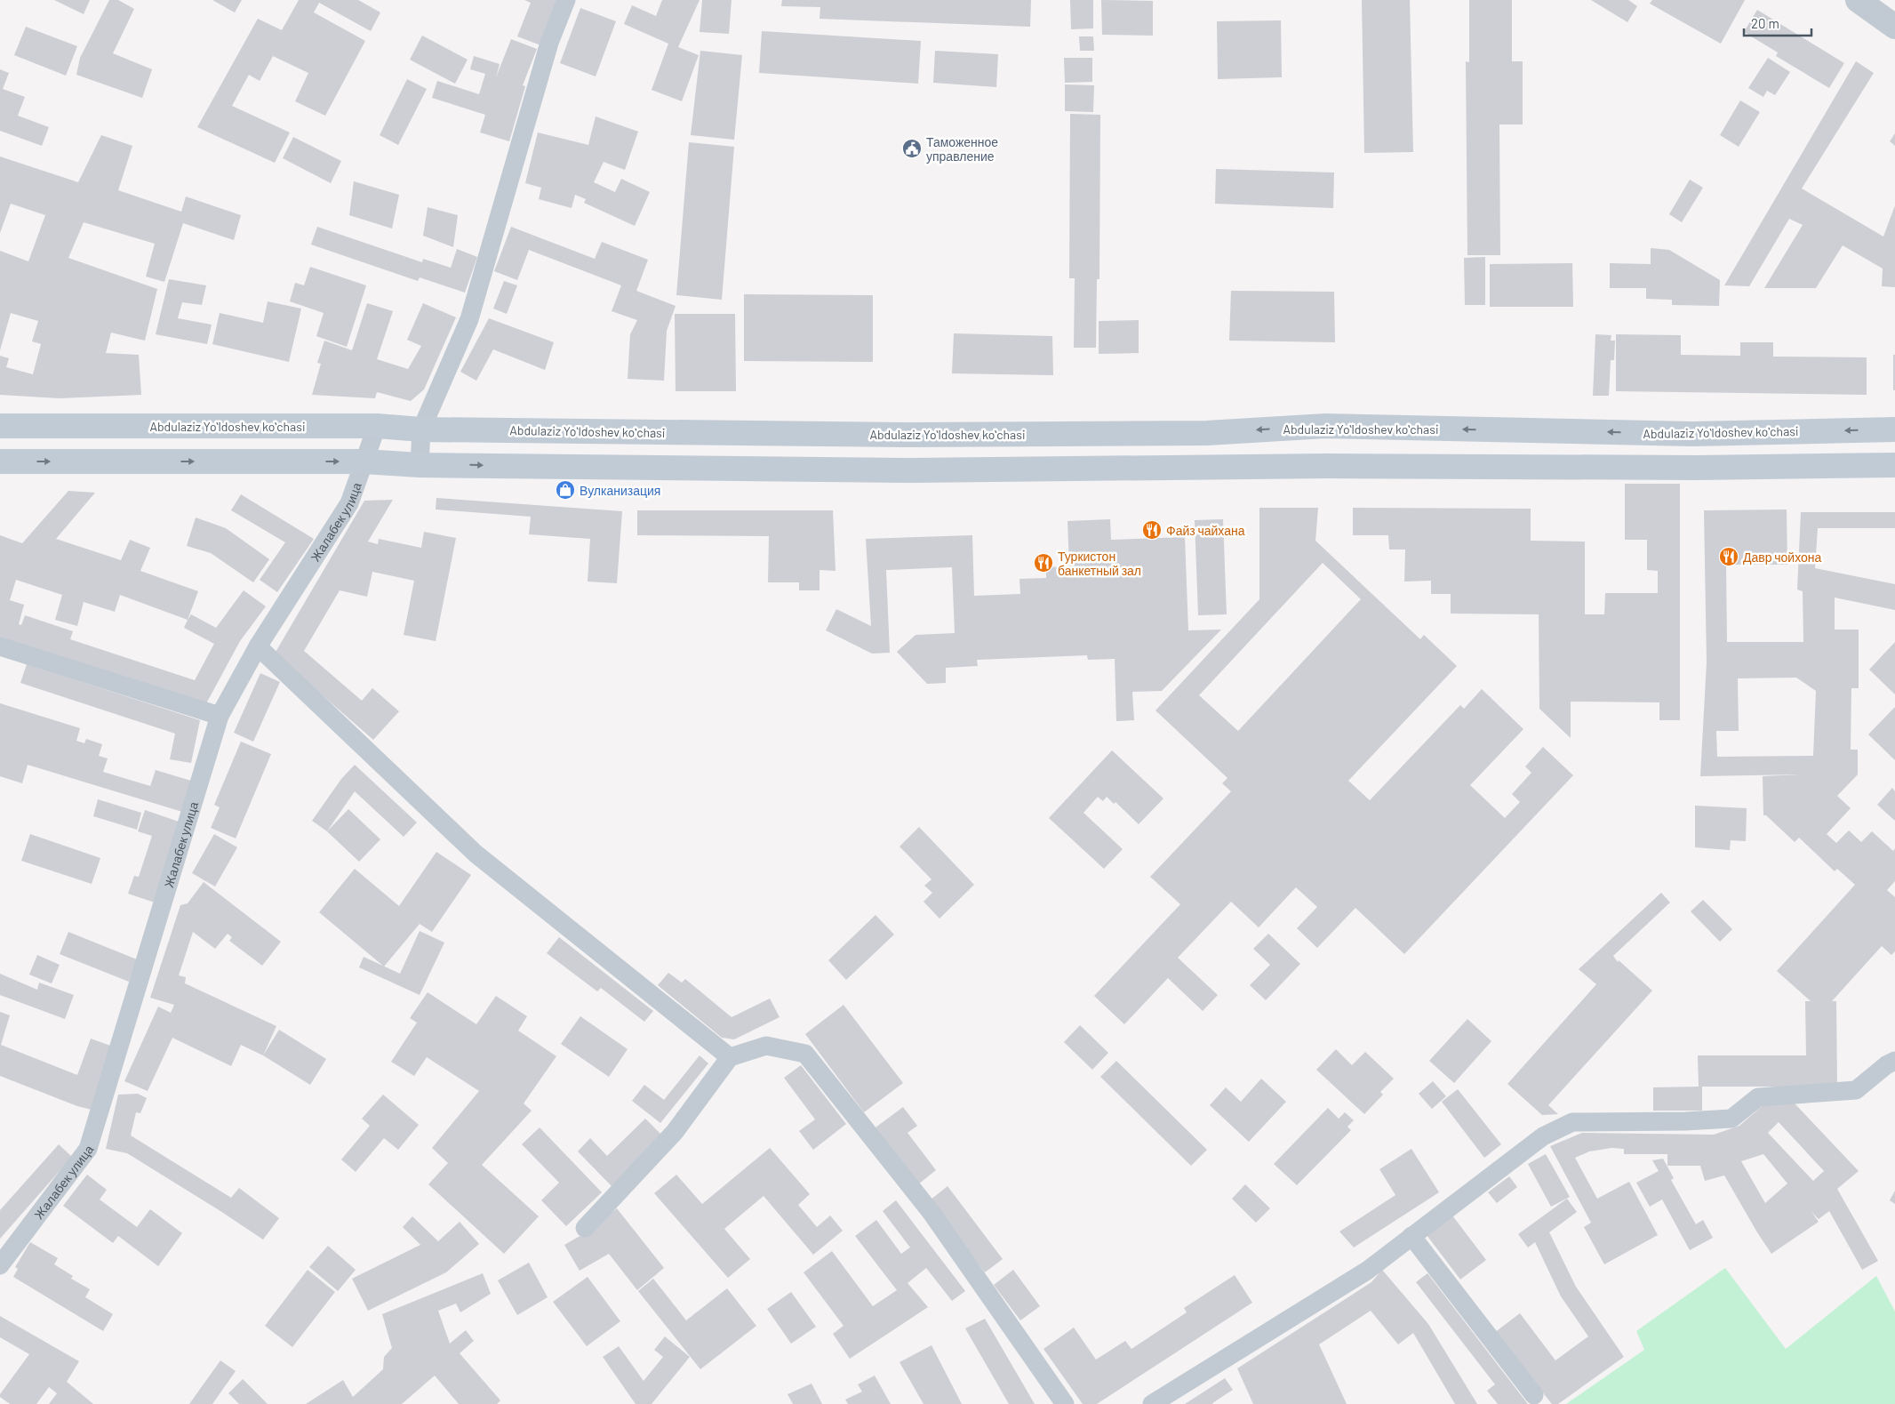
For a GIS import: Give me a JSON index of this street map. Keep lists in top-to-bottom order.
{
  "streets": {
    "main road": ["Abdulaziz Yoʻldoshev koʻchasi"],
    "street": ["Жалабек улица"]
  },
  "crossings": [
    ["Abdulaziz Yoʻldoshev koʻchasi", "Жалабек улица"]
  ],
  "places": {
    "public building": ["Таможенное управление"],
    "shop": ["Вулканизация"],
    "restaurant": ["Файз чайхана", "Давр чойхона", "Туркистон банкетный зал"]
  },
  "scale_bar": "20 m"
}
